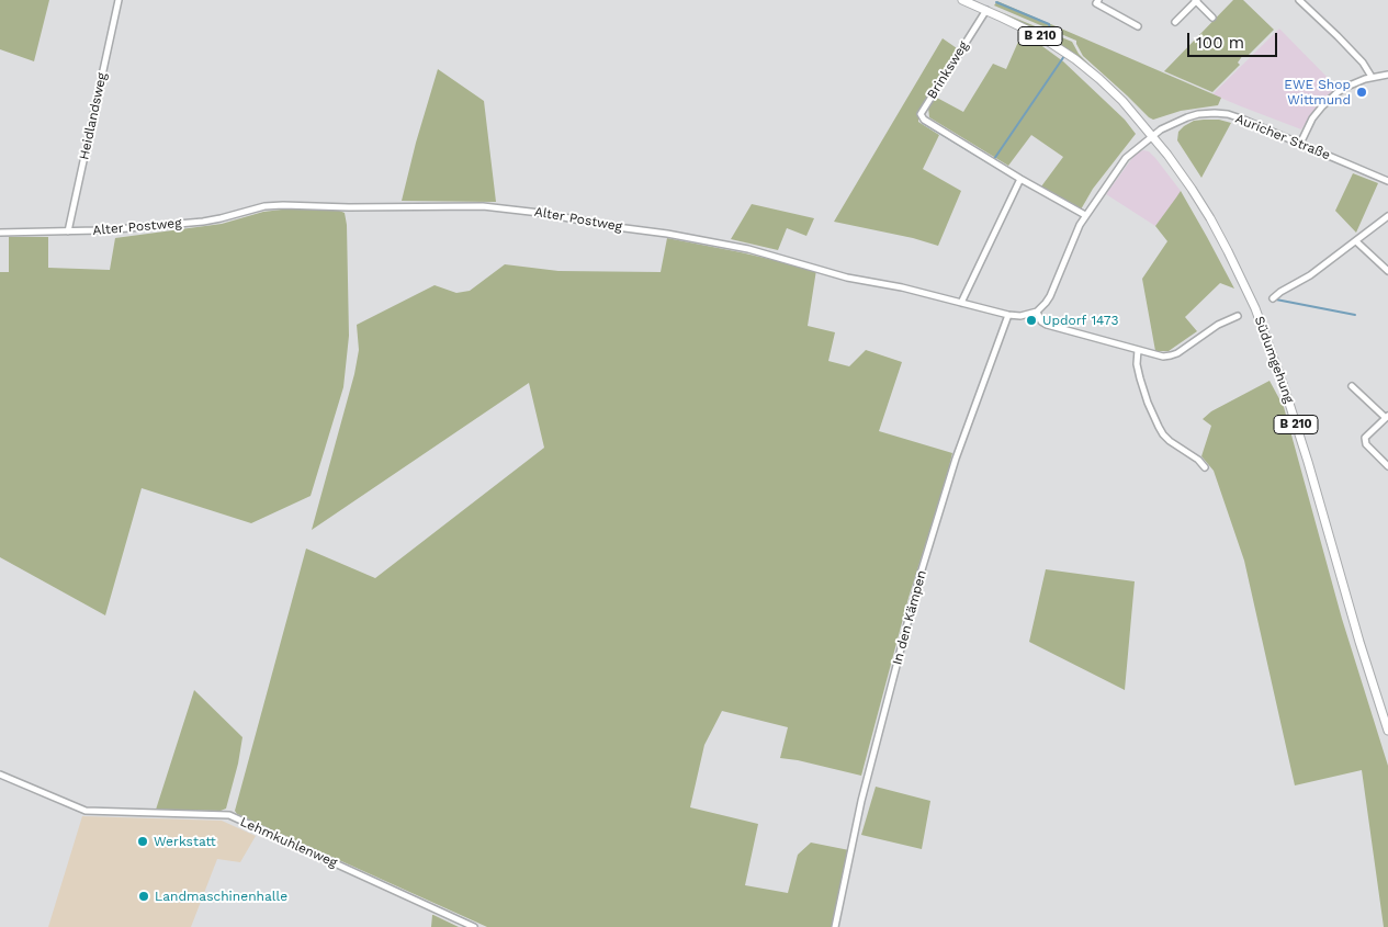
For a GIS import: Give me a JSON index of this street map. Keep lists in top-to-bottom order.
{
  "streets": {
    "main road": ["B 210", "Südumgehung"],
    "street": [
      "Brinksweg",
      "Heidlandsweg",
      "Auricher Straße",
      "Alter Postweg",
      "In den Kämpen",
      "Lehmkuhlenweg"
    ]
  },
  "crossings": [
    ["B 210", "Brinksweg"],
    ["B 210", "Auricher Straße"],
    ["B 210", "Südumgehung"],
    ["Brinksweg", "Auricher Straße"],
    ["Heidlandsweg", "Alter Postweg"],
    ["Auricher Straße", "Alter Postweg"],
    ["Auricher Straße", "Südumgehung"],
    ["Alter Postweg", "In den Kämpen"]
  ],
  "places": [
    "EWE Shop Wittmund",
    "Updorf 1473",
    "Werkstatt",
    "Landmaschinenhalle"
  ],
  "scale_bar": "100 m"
}
